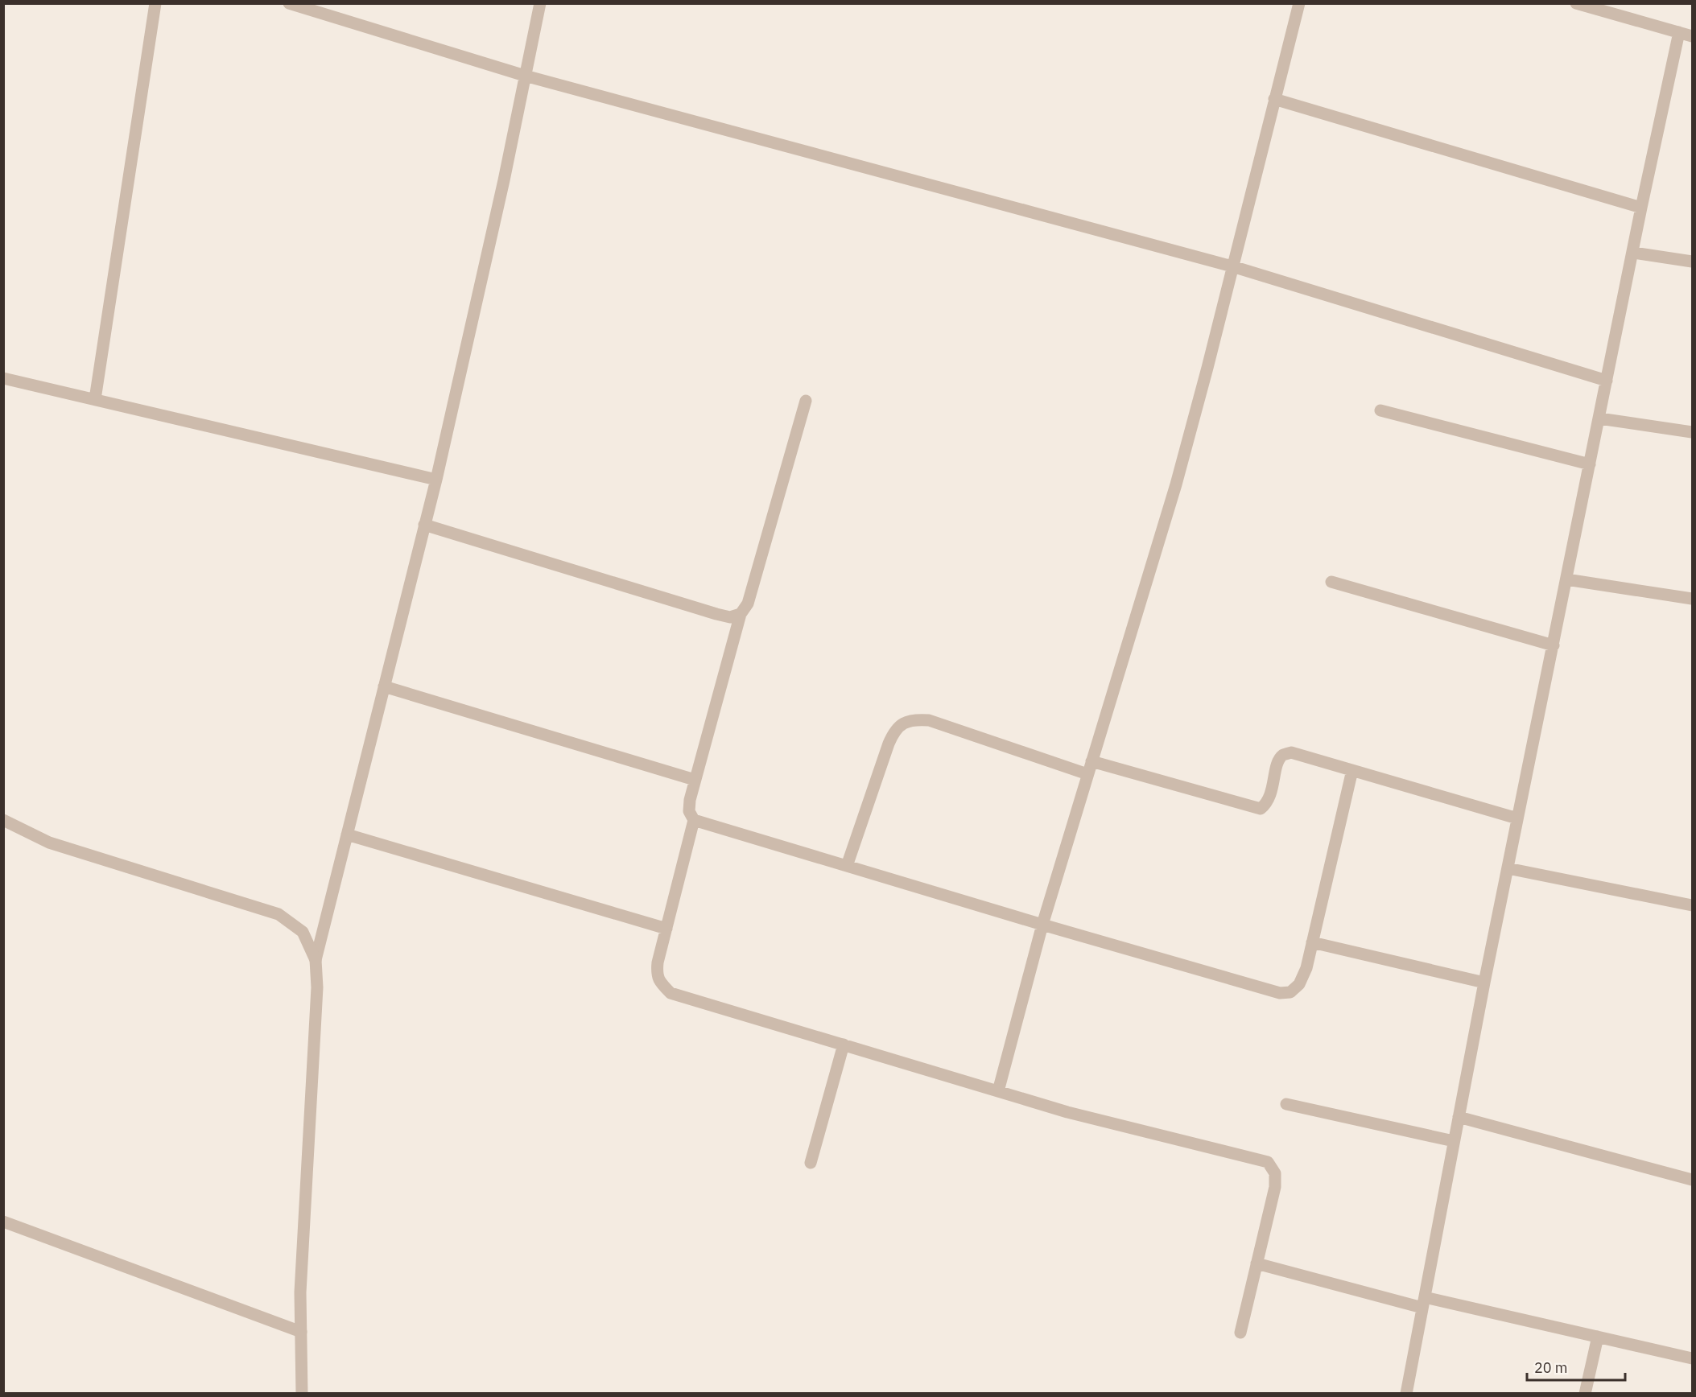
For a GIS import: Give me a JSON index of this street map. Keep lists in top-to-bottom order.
{
  "scale_bar": "20 m"
}
